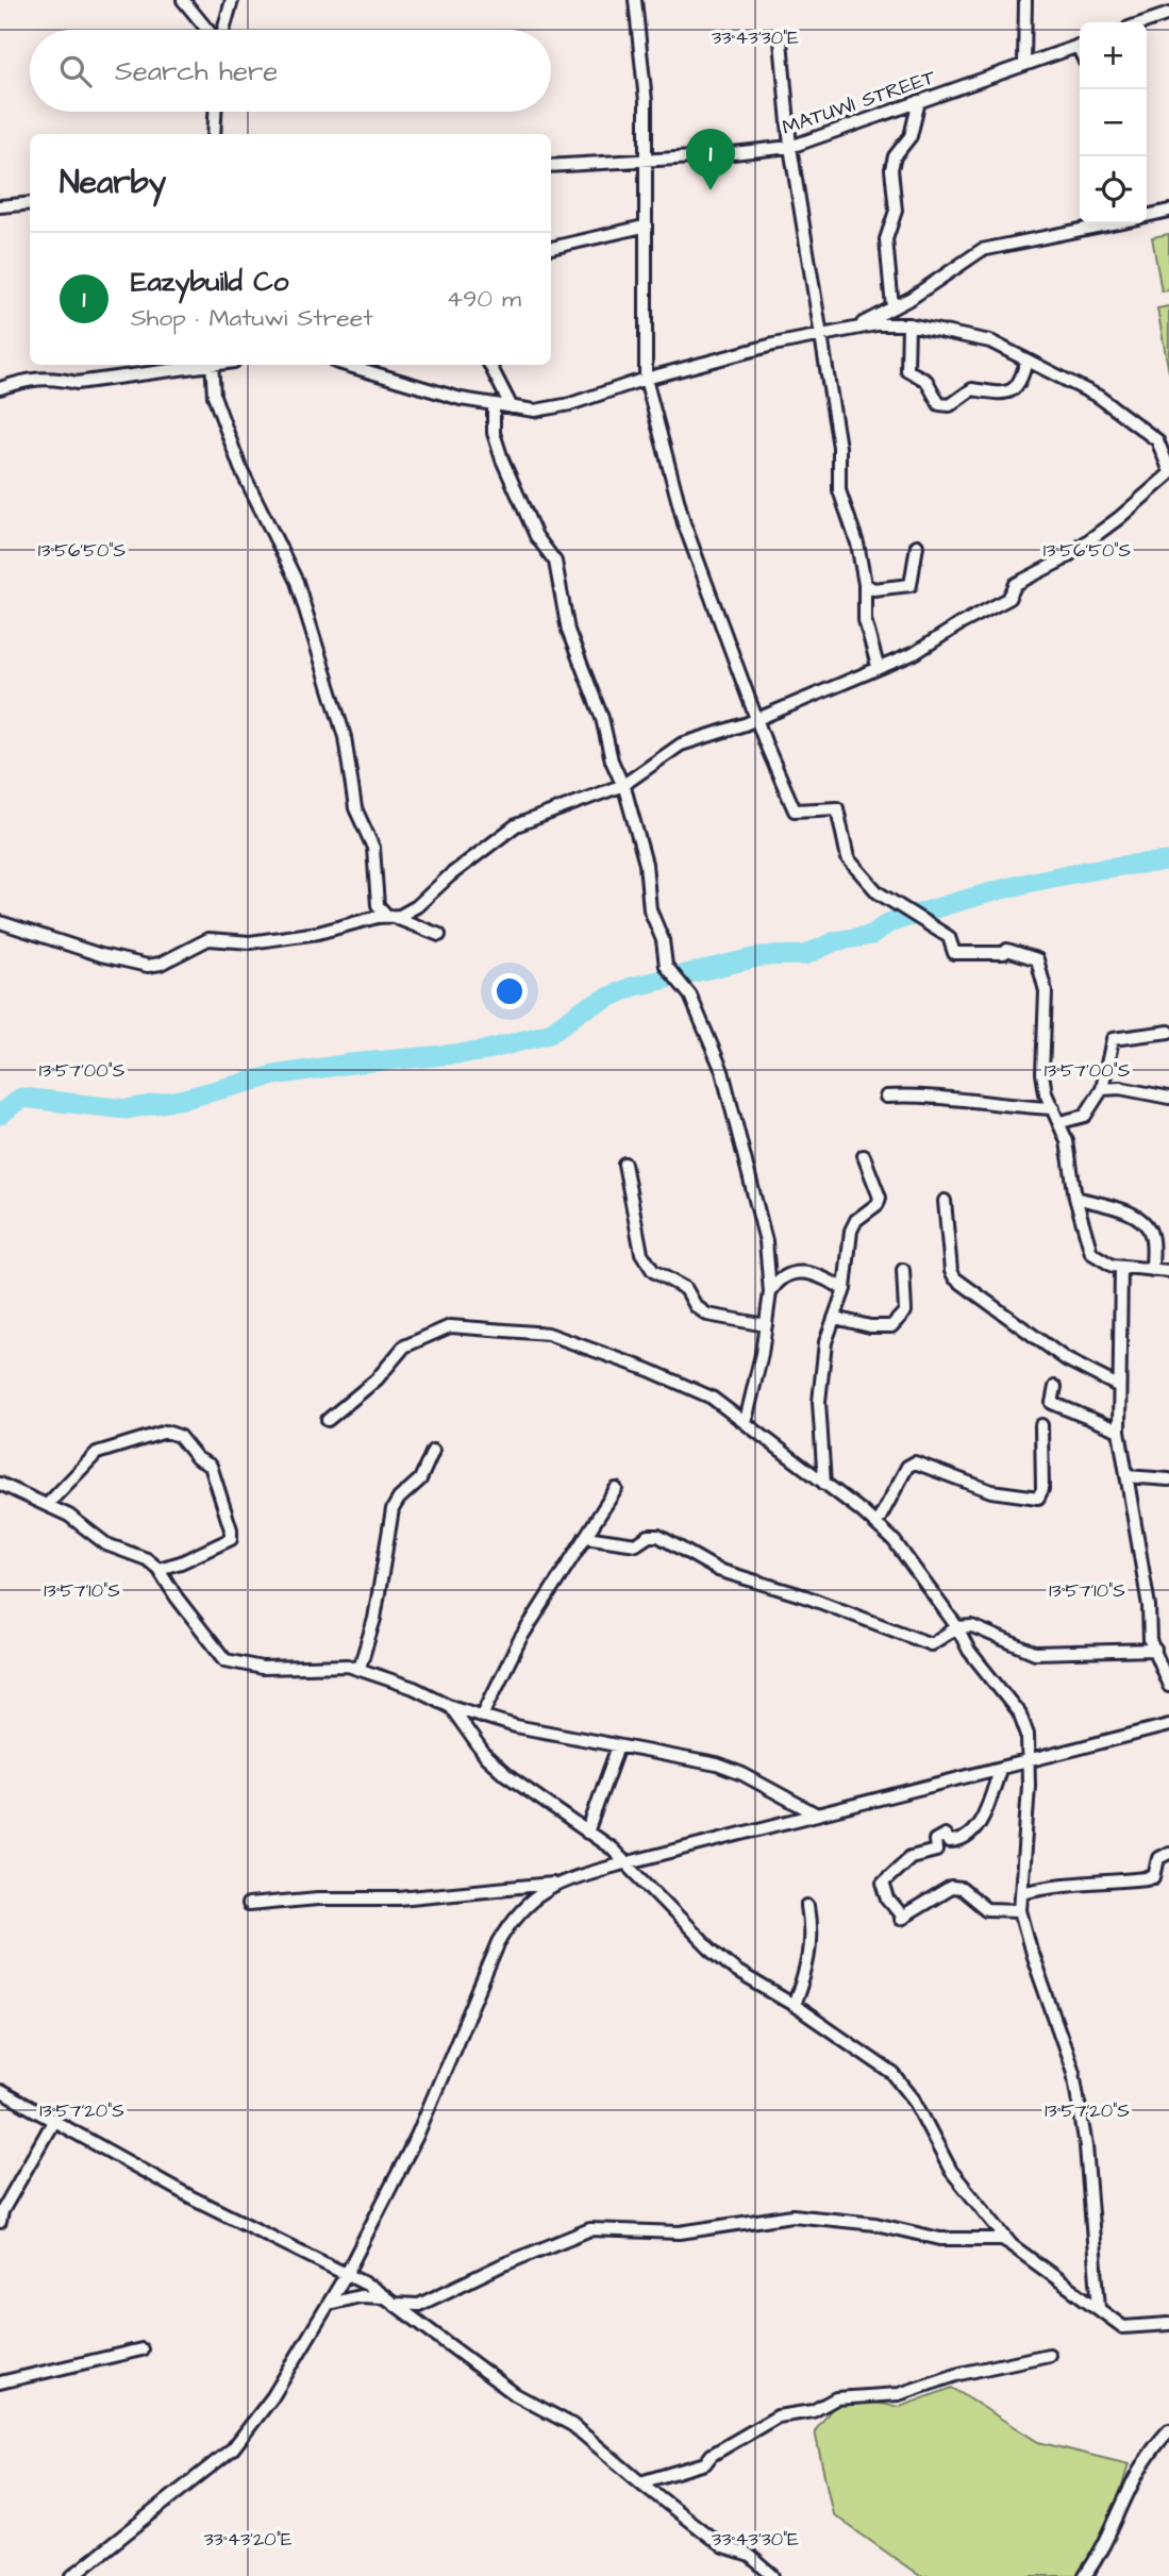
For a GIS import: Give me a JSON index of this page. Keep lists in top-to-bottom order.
{
  "streets": {
    "street": ["MATUWI STREET"]
  },
  "page": {
    "map_buttons": ["+", "−"],
    "search": "Search here",
    "pins": "1",
    "heading": "Nearby",
    "list": [
      {
        "mark": "1",
        "name": "Eazybuild Co",
        "note": "Shop · Matuwi Street",
        "value": "490 m"
      }
    ]
  },
  "coordinates": [
    "33°43'30\"E",
    "13°56'50\"S",
    "13°57'00\"S",
    "13°57'10\"S",
    "13°57'20\"S",
    "33°43'20\"E"
  ]
}
